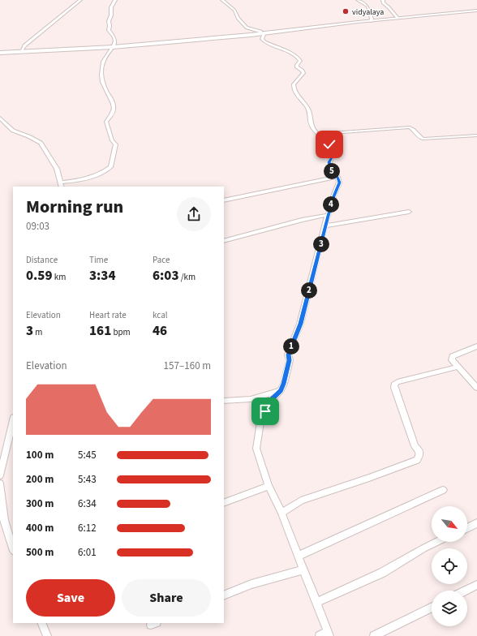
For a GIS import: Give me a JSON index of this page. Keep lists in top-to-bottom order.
{
  "places": ["vidyalaya"],
  "north": "bottom right",
  "page": {
    "pins": [
      "5",
      "4",
      "3",
      "2",
      "1"
    ],
    "heading": ["Morning run", "09:03"],
    "stats": [
      ["Distance", "0.59 km"],
      ["Time", "3:34"],
      ["Pace", "6:03 /km"],
      ["Elevation", "3 m"],
      ["Heart rate", "161 bpm"],
      ["kcal", "46"]
    ],
    "chart": ["Elevation", "157–160 m"],
    "list": [
      {
        "name": "100 m",
        "note": "5:45"
      },
      {
        "name": "200 m",
        "note": "5:43"
      },
      {
        "name": "300 m",
        "note": "6:34"
      },
      {
        "name": "400 m",
        "note": "6:12"
      },
      {
        "name": "500 m",
        "note": "6:01"
      }
    ],
    "buttons": ["Save", "Share"]
  }
}
